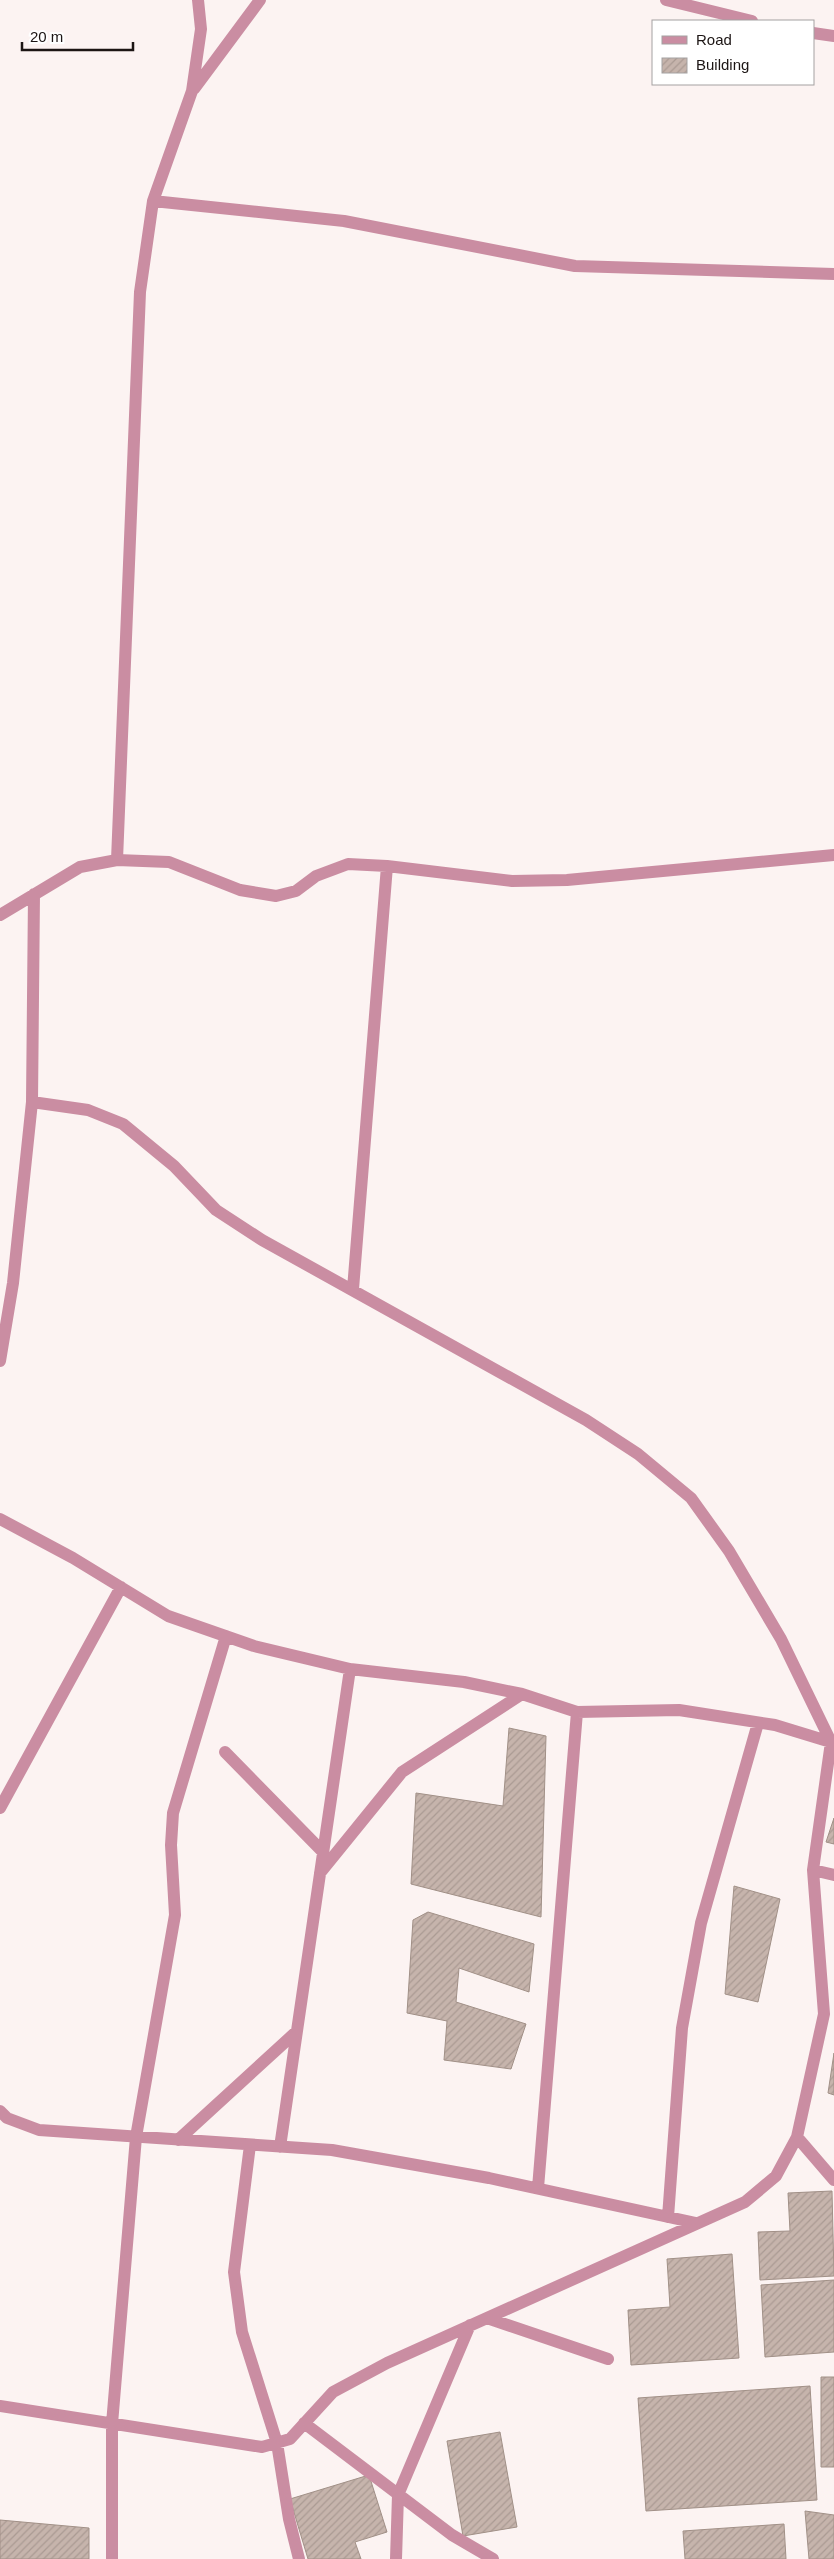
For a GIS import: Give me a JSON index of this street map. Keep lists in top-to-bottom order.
{
  "legend": ["Road", "Building"],
  "scale_bar": "20 m"
}
